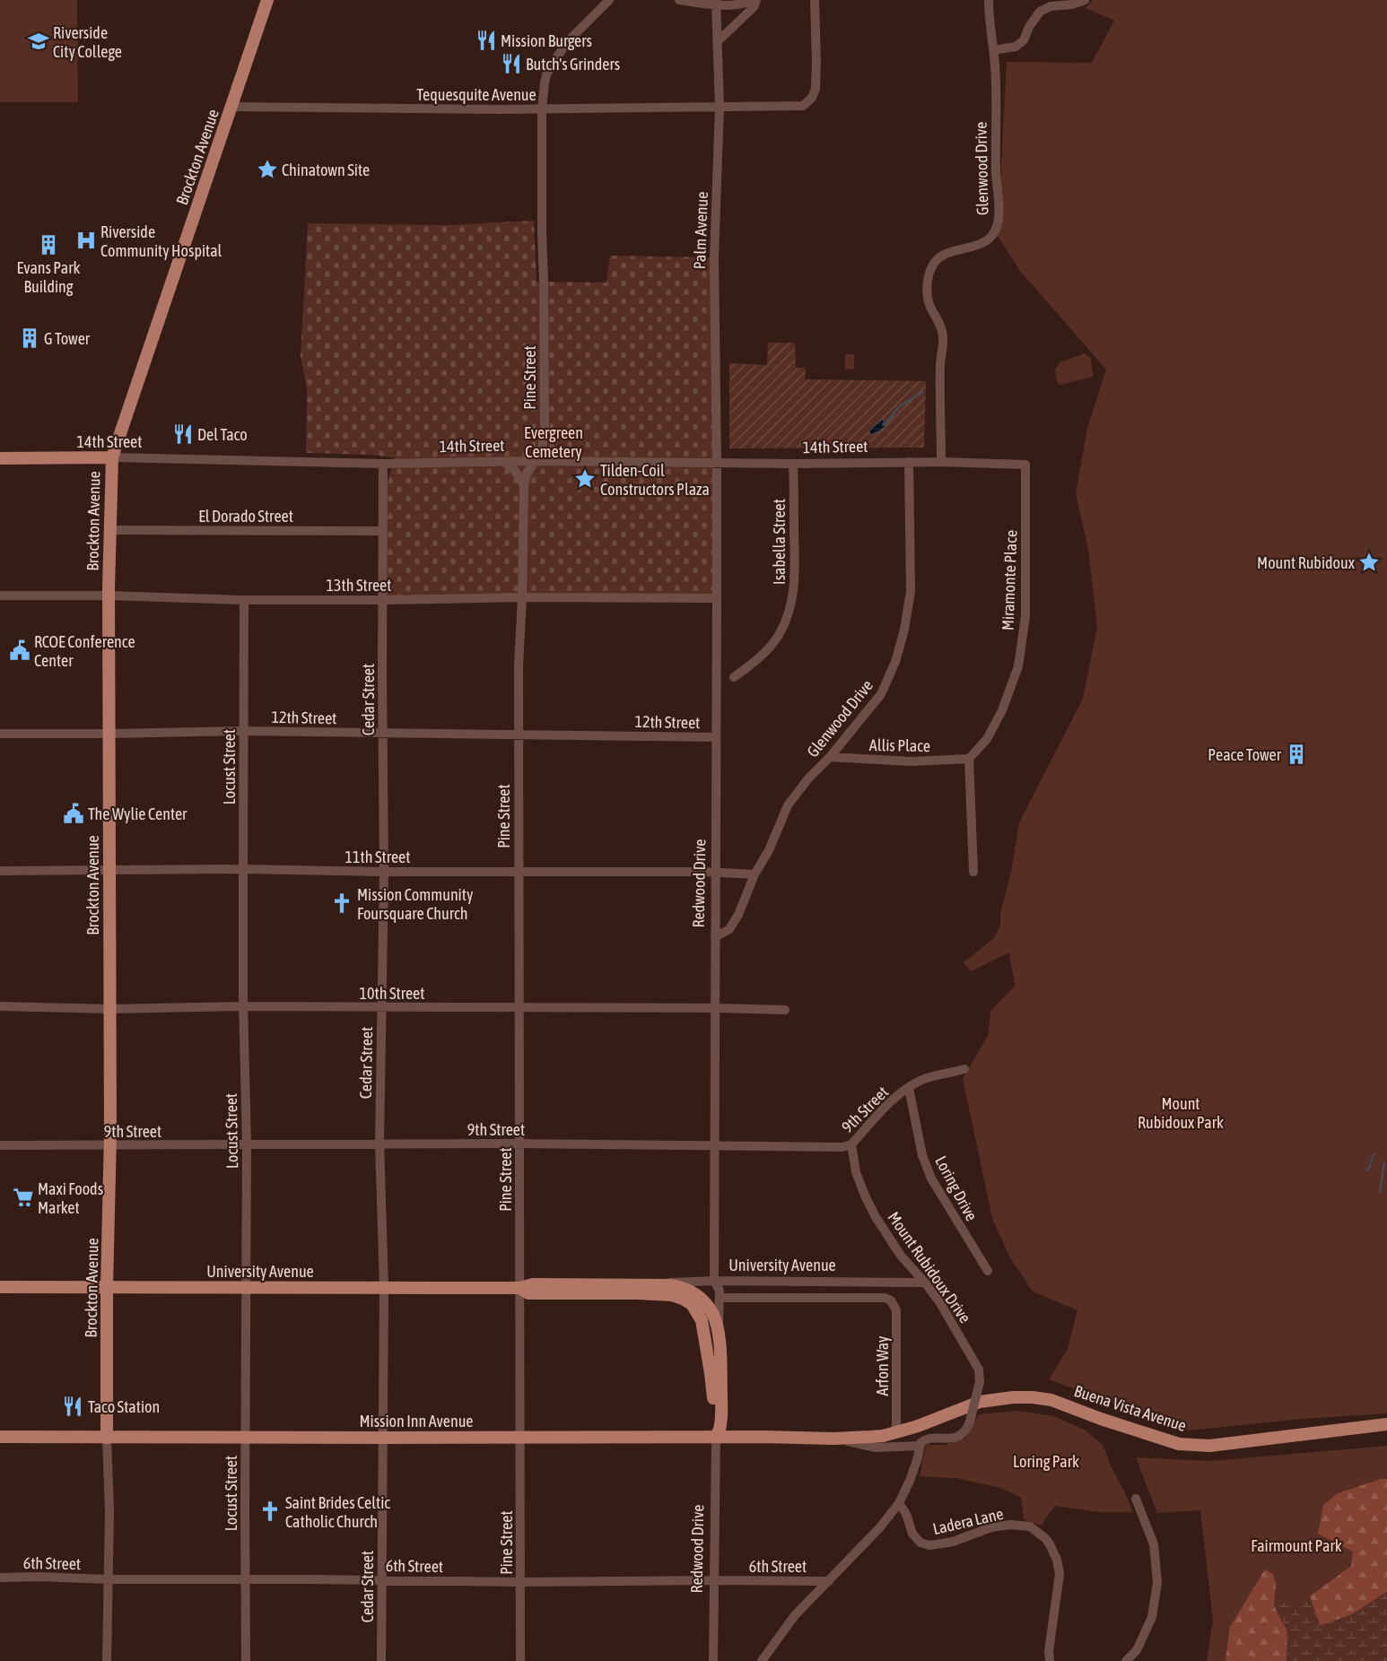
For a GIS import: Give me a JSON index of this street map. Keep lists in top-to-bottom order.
{
  "streets": {
    "main road": [
      "Brockton Avenue",
      "14th Street",
      "Redwood Drive",
      "University Avenue",
      "Buena Vista Avenue",
      "Mission Inn Avenue"
    ],
    "street": [
      "Tequesquite Avenue",
      "Glenwood Drive",
      "Palm Avenue",
      "Pine Street",
      "El Dorado Street",
      "Isabella Street",
      "Miramonte Place",
      "13th Street",
      "Cedar Street",
      "12th Street",
      "Allis Place",
      "Locust Street",
      "11th Street",
      "10th Street",
      "9th Street",
      "Loring Drive",
      "Mount Rubidoux Drive",
      "Arfon Way",
      "Ladera Lane",
      "6th Street"
    ]
  },
  "crossings": [
    ["Tequesquite Avenue", "Brockton Avenue"],
    ["Tequesquite Avenue", "Palm Avenue"],
    ["Tequesquite Avenue", "Pine Street"],
    ["Brockton Avenue", "14th Street"],
    ["Brockton Avenue", "El Dorado Street"],
    ["Brockton Avenue", "13th Street"],
    ["Brockton Avenue", "12th Street"],
    ["Brockton Avenue", "11th Street"],
    ["Brockton Avenue", "10th Street"],
    ["Brockton Avenue", "9th Street"],
    ["Brockton Avenue", "University Avenue"],
    ["Brockton Avenue", "Mission Inn Avenue"],
    ["Brockton Avenue", "6th Street"],
    ["Glenwood Drive", "14th Street"],
    ["Glenwood Drive", "Allis Place"],
    ["Glenwood Drive", "11th Street"],
    ["Glenwood Drive", "Redwood Drive"],
    ["Palm Avenue", "14th Street"],
    ["Palm Avenue", "Redwood Drive"],
    ["Pine Street", "14th Street"],
    ["Pine Street", "13th Street"],
    ["Pine Street", "12th Street"],
    ["Pine Street", "11th Street"],
    ["Pine Street", "10th Street"],
    ["Pine Street", "9th Street"],
    ["Pine Street", "University Avenue"],
    ["Pine Street", "Mission Inn Avenue"],
    ["Pine Street", "6th Street"],
    ["14th Street", "Isabella Street"],
    ["14th Street", "Miramonte Place"],
    ["14th Street", "Cedar Street"],
    ["14th Street", "Redwood Drive"],
    ["El Dorado Street", "Cedar Street"],
    ["Miramonte Place", "Allis Place"],
    ["13th Street", "Cedar Street"],
    ["13th Street", "Locust Street"],
    ["13th Street", "Redwood Drive"],
    ["Cedar Street", "12th Street"],
    ["Cedar Street", "11th Street"],
    ["Cedar Street", "10th Street"],
    ["Cedar Street", "9th Street"],
    ["Cedar Street", "University Avenue"],
    ["Cedar Street", "Mission Inn Avenue"],
    ["Cedar Street", "6th Street"],
    ["12th Street", "Locust Street"],
    ["12th Street", "Redwood Drive"],
    ["Locust Street", "11th Street"],
    ["Locust Street", "10th Street"],
    ["Locust Street", "9th Street"],
    ["Locust Street", "University Avenue"],
    ["Locust Street", "Mission Inn Avenue"],
    ["Locust Street", "6th Street"],
    ["11th Street", "Redwood Drive"],
    ["Redwood Drive", "10th Street"],
    ["Redwood Drive", "9th Street"],
    ["Redwood Drive", "University Avenue"],
    ["Redwood Drive", "Mission Inn Avenue"],
    ["Redwood Drive", "6th Street"],
    ["9th Street", "Loring Drive"],
    ["9th Street", "Mount Rubidoux Drive"],
    ["University Avenue", "Mount Rubidoux Drive"],
    ["University Avenue", "Arfon Way"],
    ["Mount Rubidoux Drive", "Mission Inn Avenue"],
    ["Arfon Way", "Buena Vista Avenue"],
    ["Arfon Way", "Mission Inn Avenue"],
    ["Buena Vista Avenue", "Mission Inn Avenue"]
  ],
  "parks": [
    "Evergreen Cemetery",
    "Mount Rubidoux Park",
    "Loring Park",
    "Fairmount Park"
  ],
  "places": {
    "restaurant": [
      "Mission Burgers",
      "Butch's Grinders",
      "Del Taco",
      "Taco Station"
    ],
    "school or university": ["Riverside City College"],
    "place": ["Chinatown Site", "Tilden-Coil Constructors Plaza", "Mount Rubidoux"],
    "hospital": ["Riverside Community Hospital"],
    "building": ["Evans Park Building", "G Tower", "Peace Tower"],
    "public building": ["RCOE Conference Center", "The Wylie Center"],
    "church": ["Mission Community Foursquare Church", "Saint Brides Celtic Catholic Church"],
    "supermarket": ["Maxi Foods Market"]
  }
}
